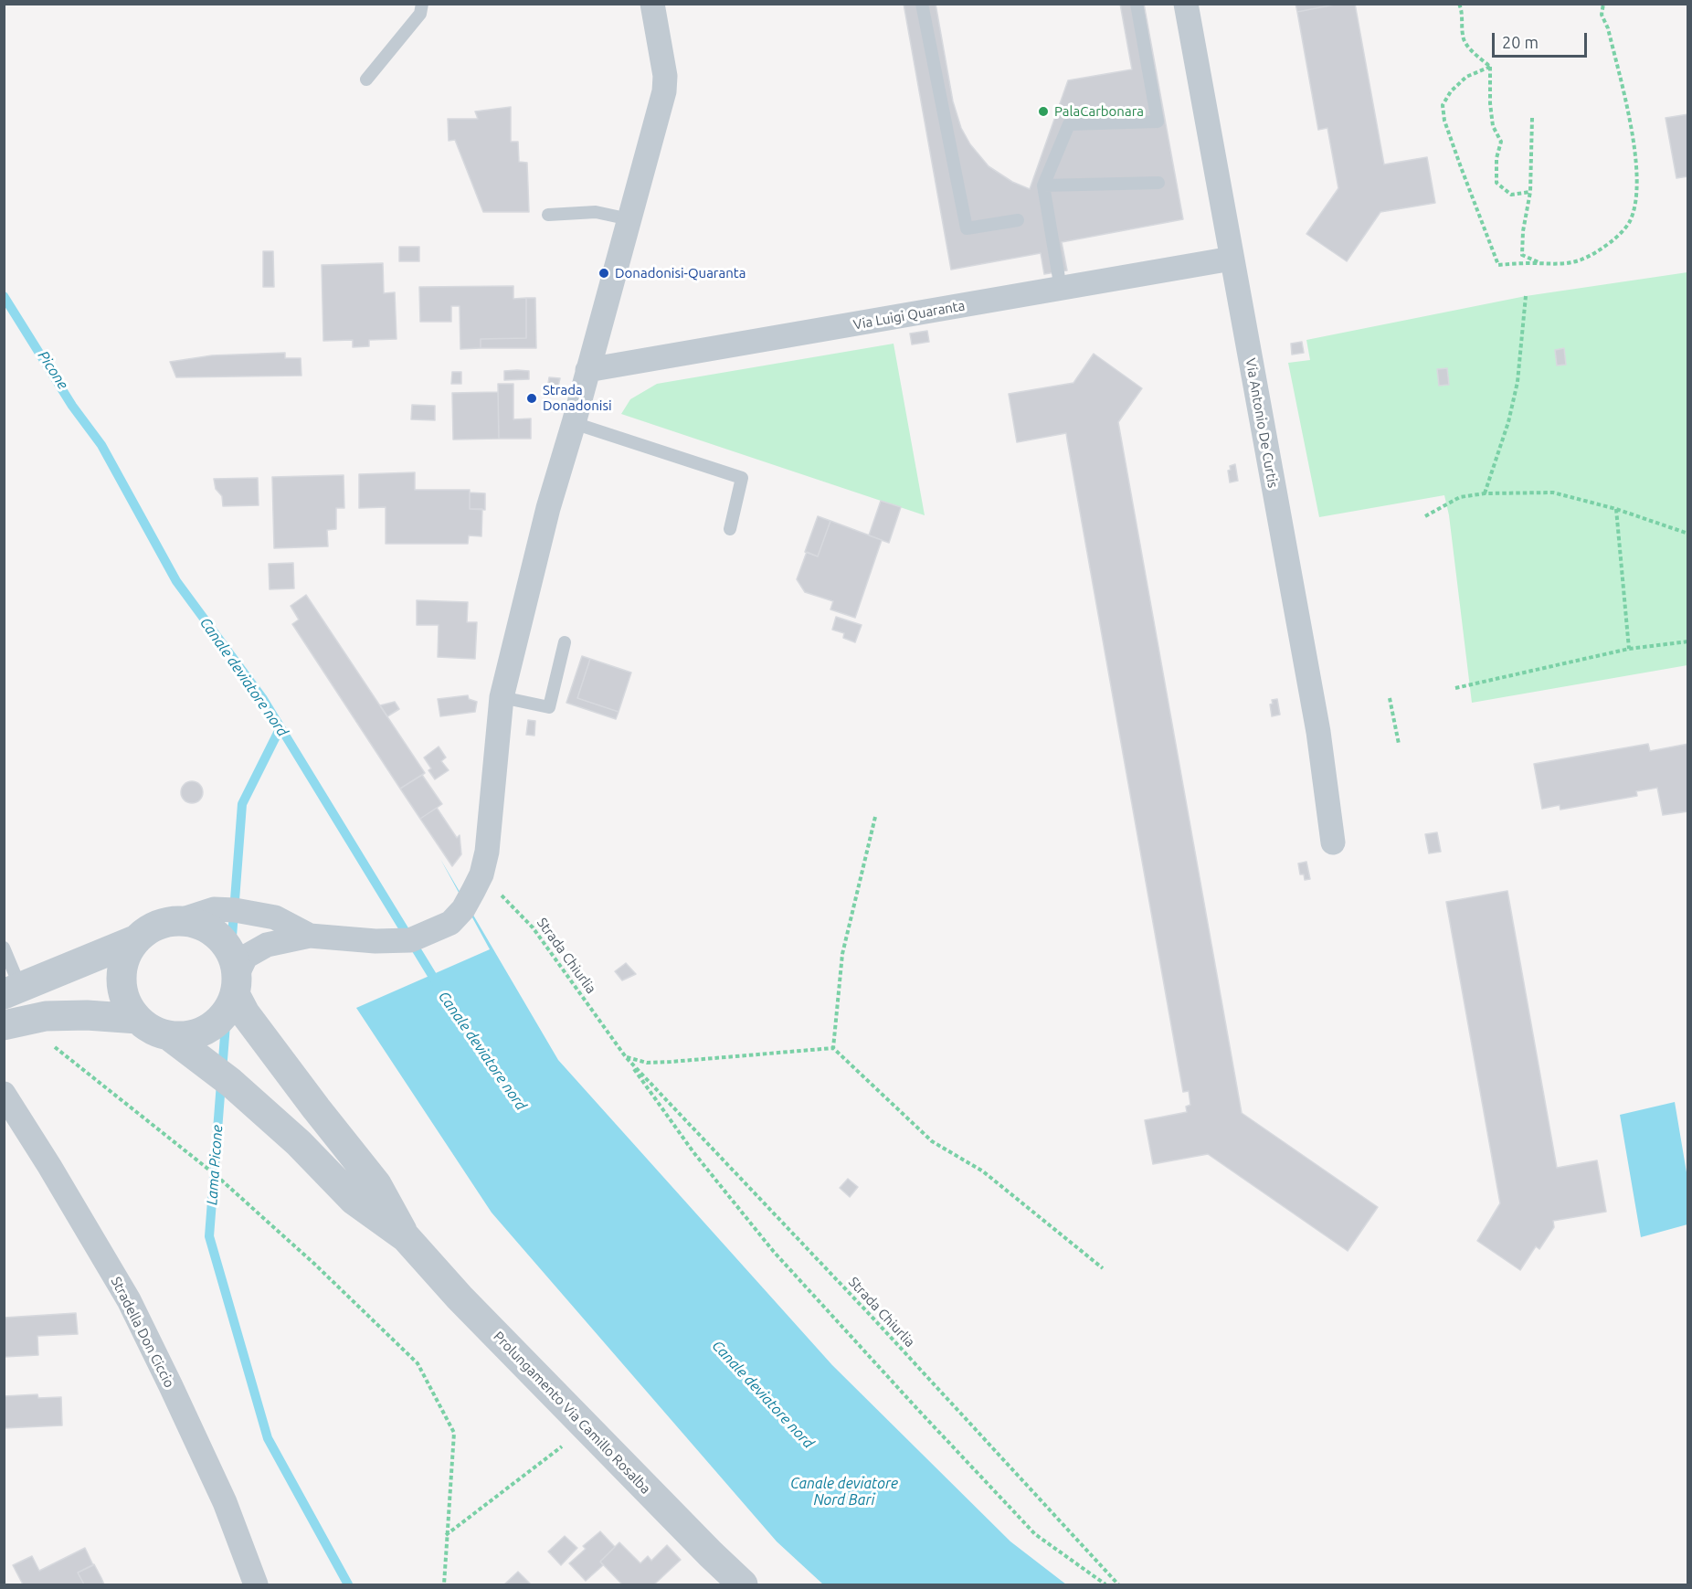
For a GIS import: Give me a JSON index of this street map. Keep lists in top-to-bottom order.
{
  "streets": {
    "street": [
      "Via Luigi Quaranta",
      "Via Antonio De Curtis",
      "Stradella Don Ciccio",
      "Prolungamento Via Camillo Rosalba"
    ],
    "path": ["Strada Chiurlia"]
  },
  "crossings": [
    ["Via Luigi Quaranta", "Via Antonio De Curtis"]
  ],
  "water": [
    "Picone",
    "Canale deviatore nord",
    "Lama Picone",
    "Canale deviatore Nord Bari"
  ],
  "places": ["PalaCarbonara", "Donadonisi-Quaranta", "Strada Donadonisi"],
  "scale_bar": "20 m"
}
